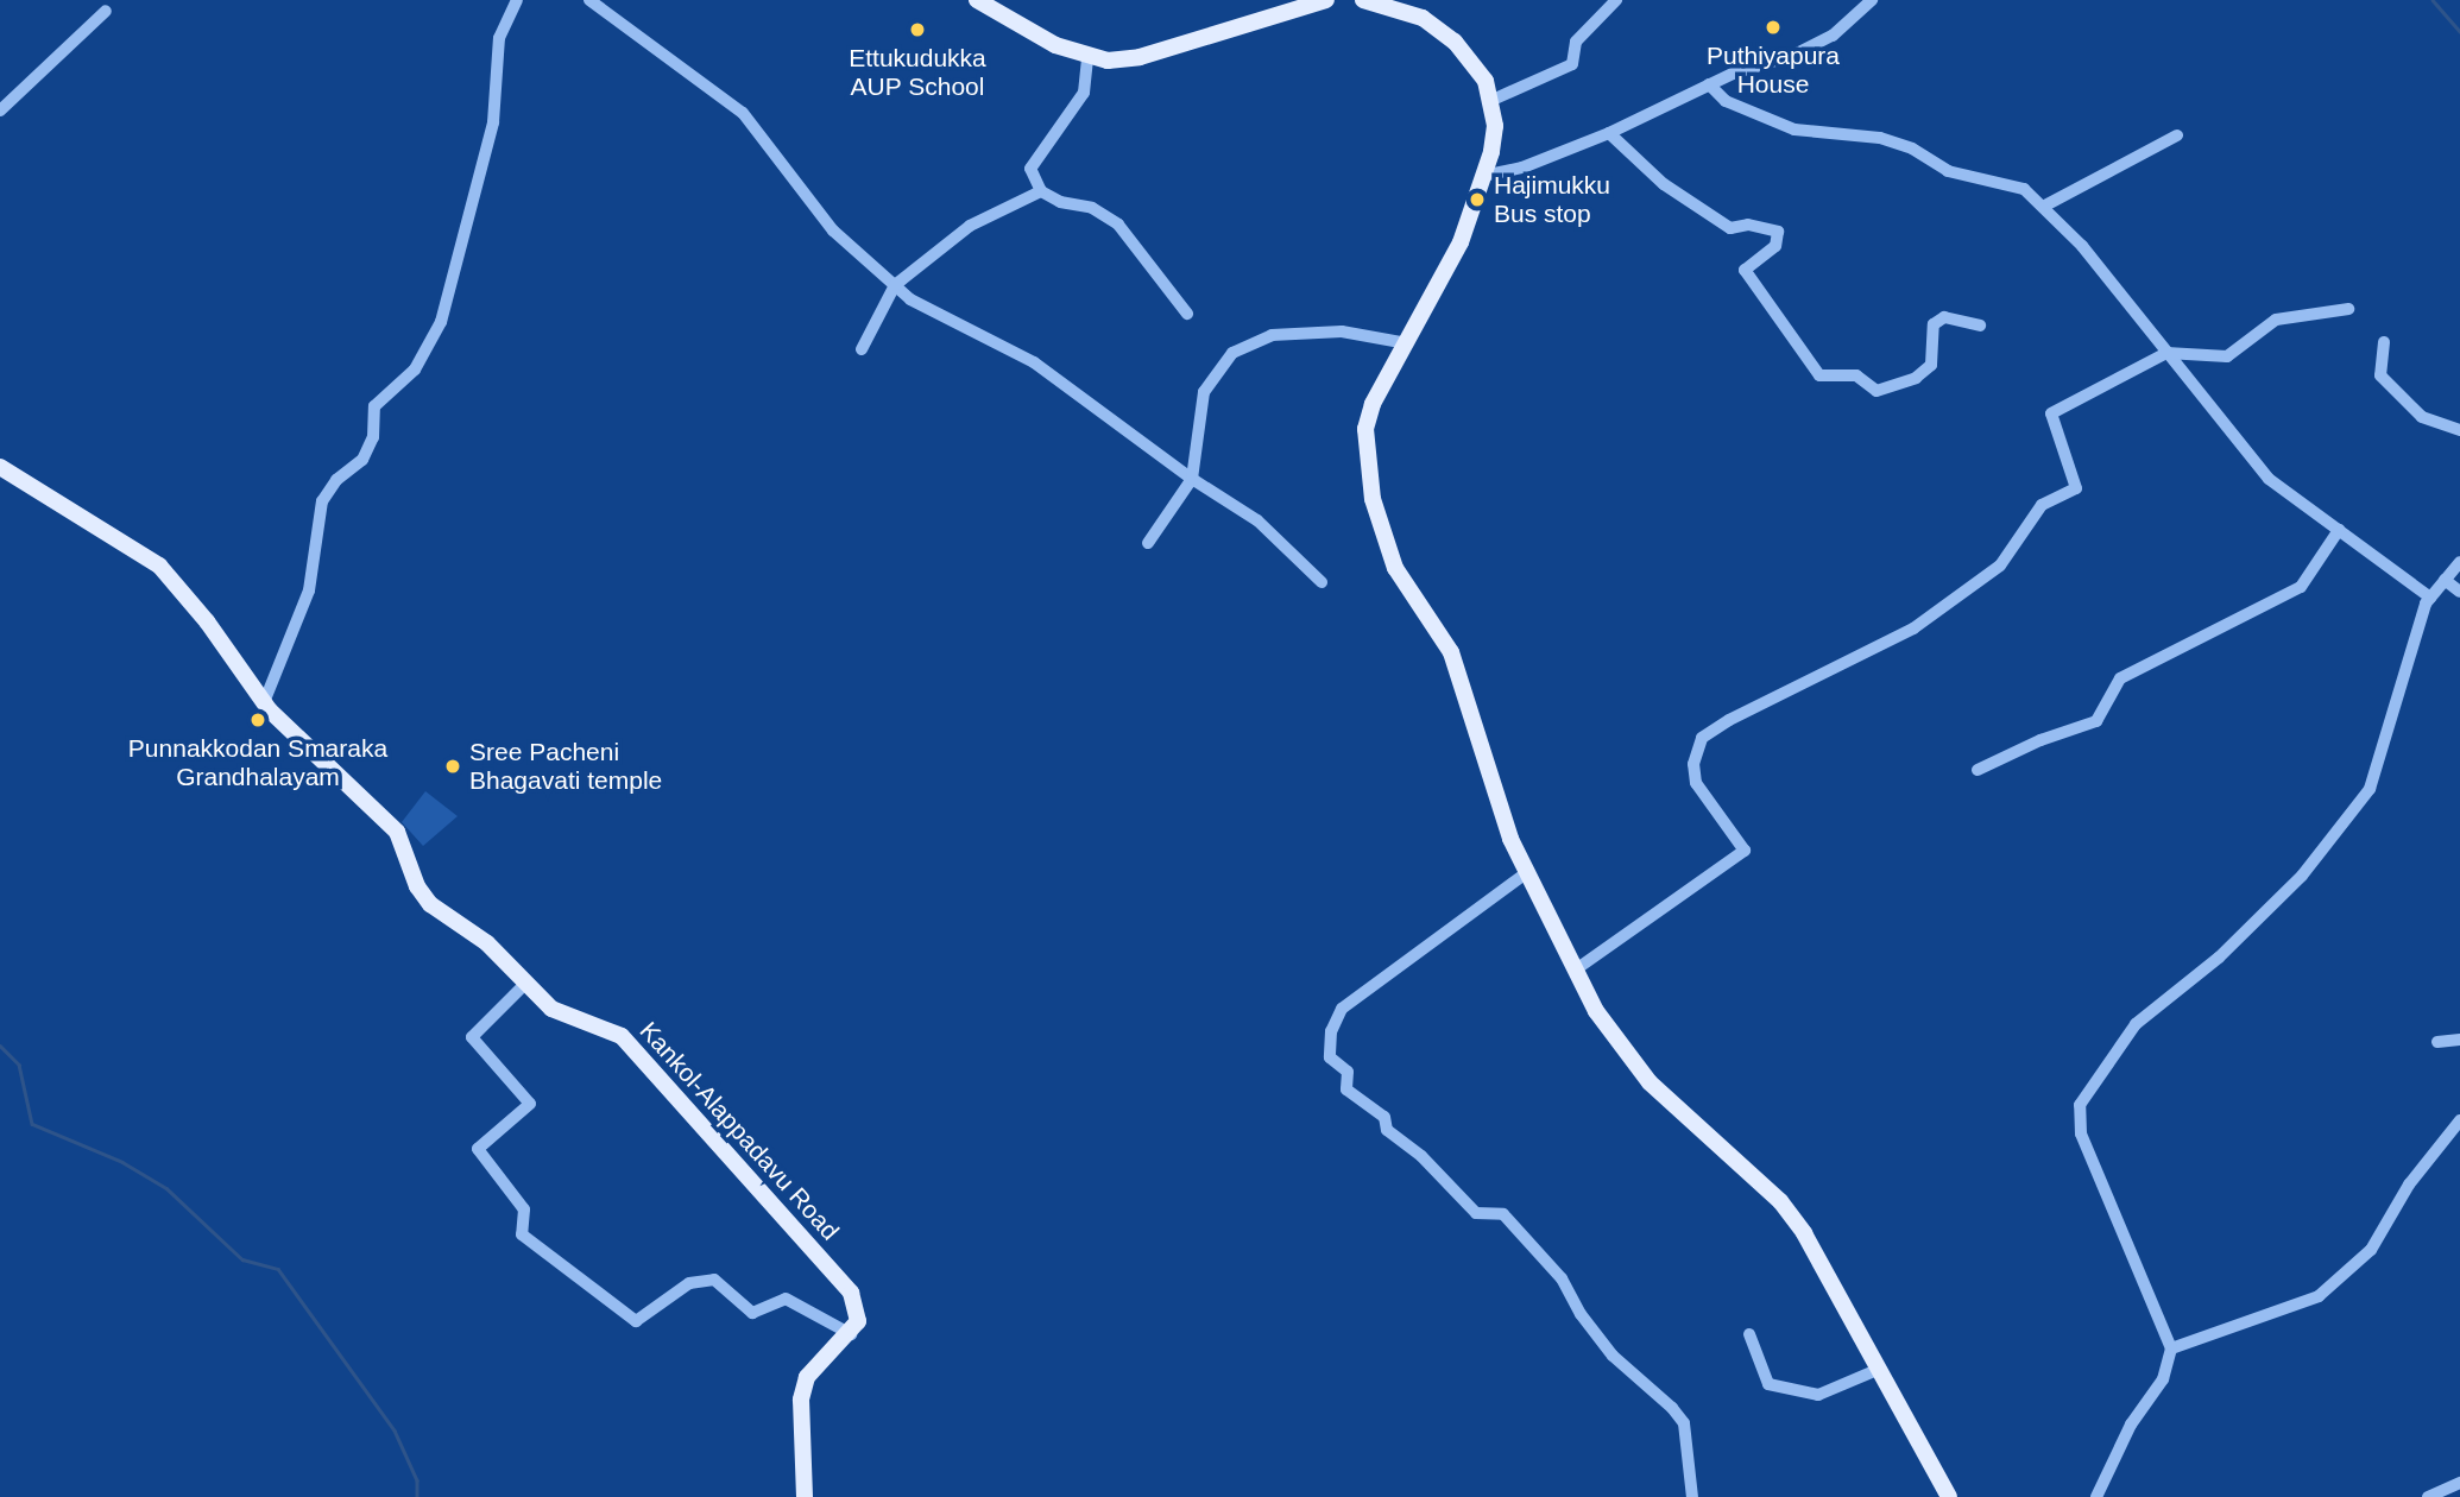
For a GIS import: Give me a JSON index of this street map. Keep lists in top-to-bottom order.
{
  "streets": {
    "main road": ["Kankol-Alappadavu Road"]
  },
  "places": [
    "Puthiyapura House",
    "Ettukudukka AUP School",
    "Hajimukku Bus stop",
    "Punnakkodan Smaraka Grandhalayam",
    "Sree Pacheni Bhagavati temple"
  ]
}
